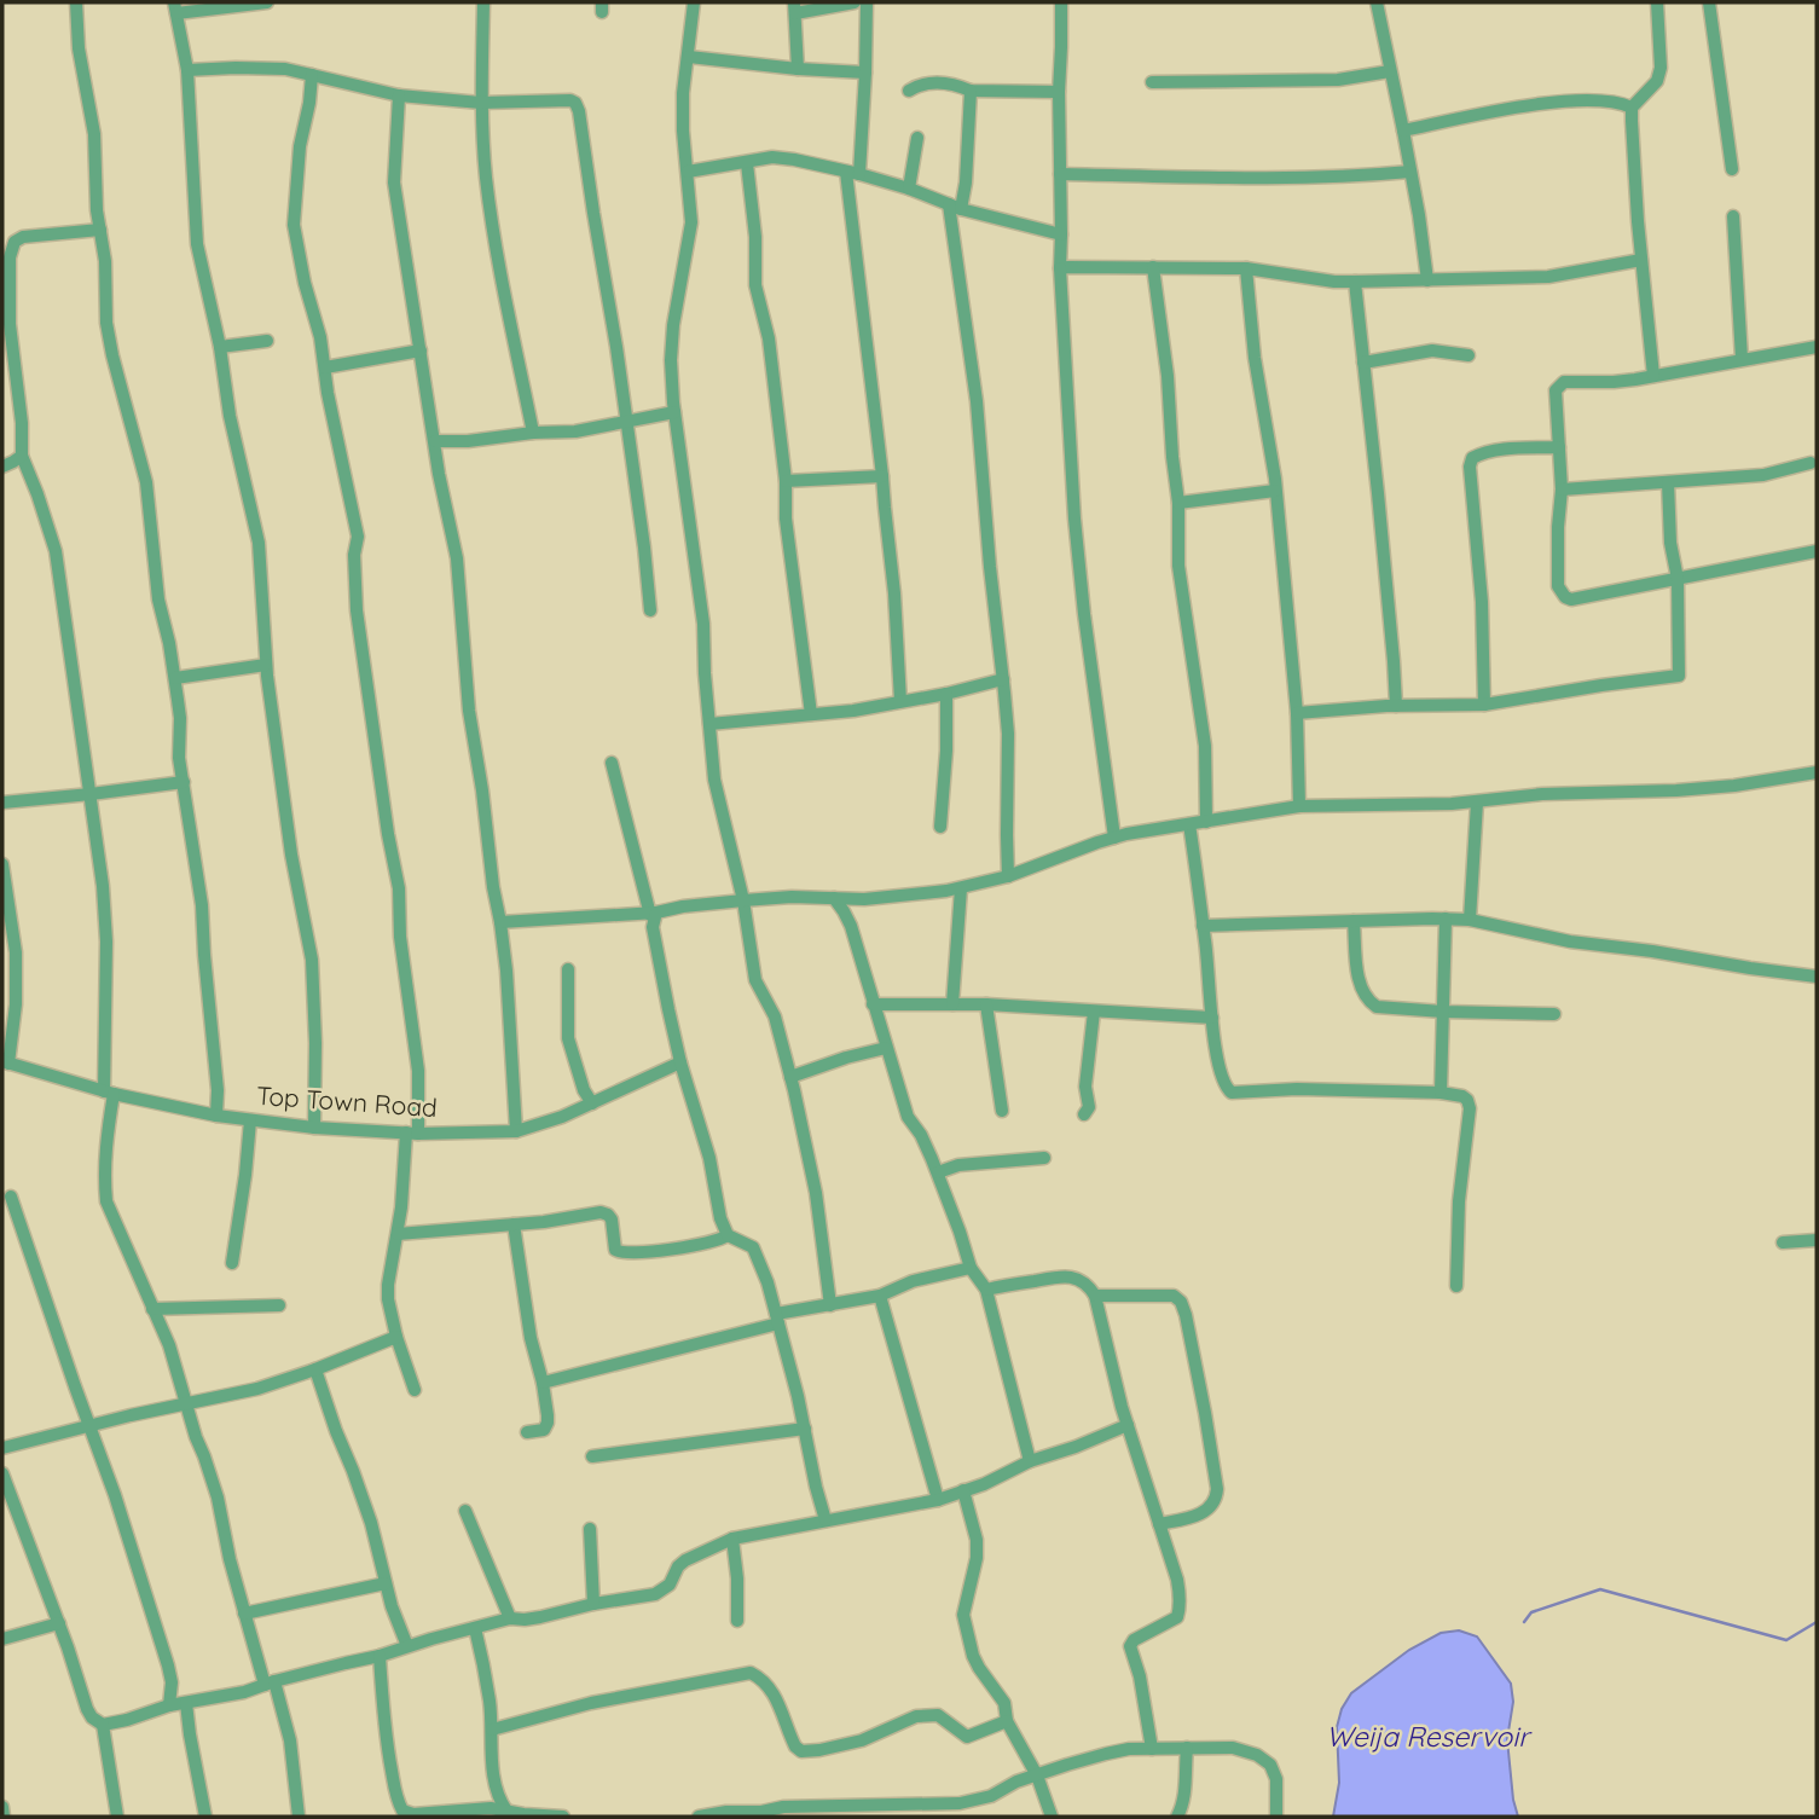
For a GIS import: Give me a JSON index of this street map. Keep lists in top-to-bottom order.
{
  "streets": {
    "street": ["Top Town Road"]
  },
  "water": ["Weija Reservoir"]
}
